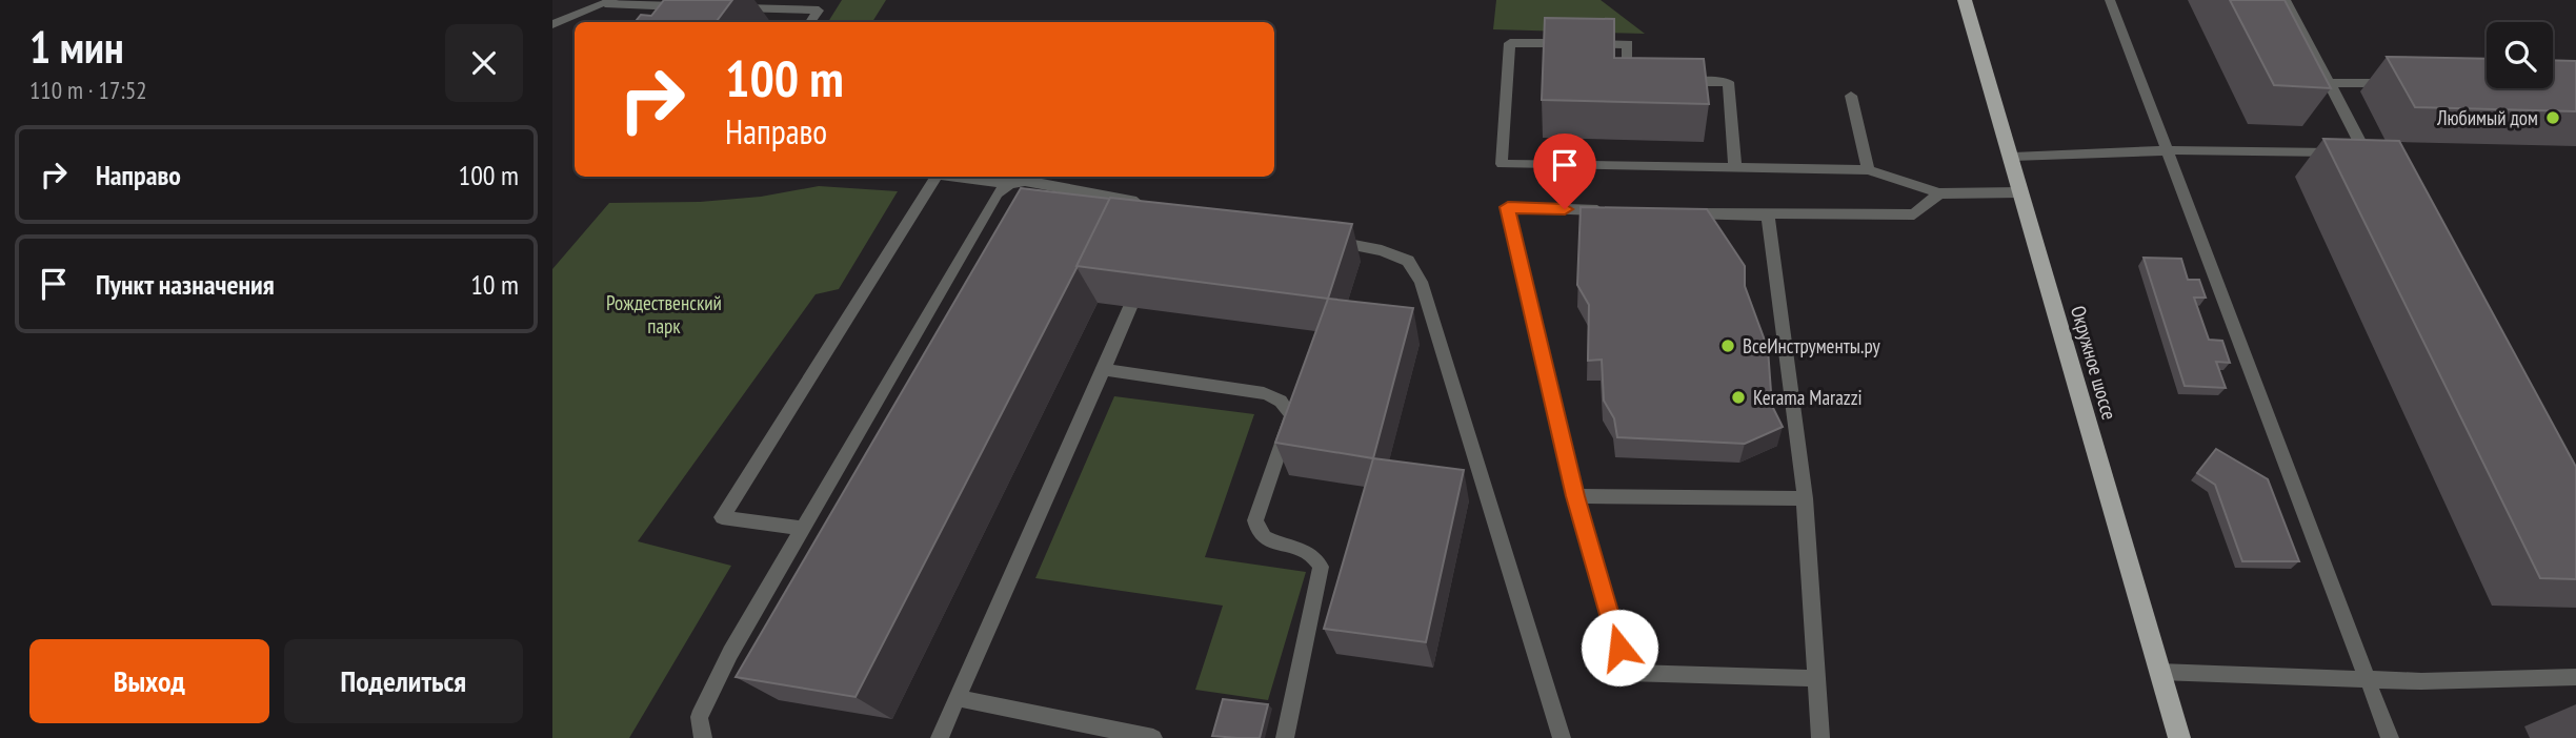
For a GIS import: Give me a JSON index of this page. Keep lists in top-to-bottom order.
{
  "streets": {
    "main road": ["Окружное шоссе"]
  },
  "parks": ["Рождественский парк"],
  "places": ["Любимый дом", "ВсеИнструменты.ру", "Kerama Marazzi"],
  "page": {
    "heading": ["1 мин", "110 m · 17:52"],
    "turn": ["100 m", "Направо"],
    "list": [
      {
        "name": "Направо",
        "value": "100 m"
      },
      {
        "name": "Пункт назначения",
        "value": "10 m"
      }
    ],
    "buttons": ["Выход", "Поделиться"]
  }
}
